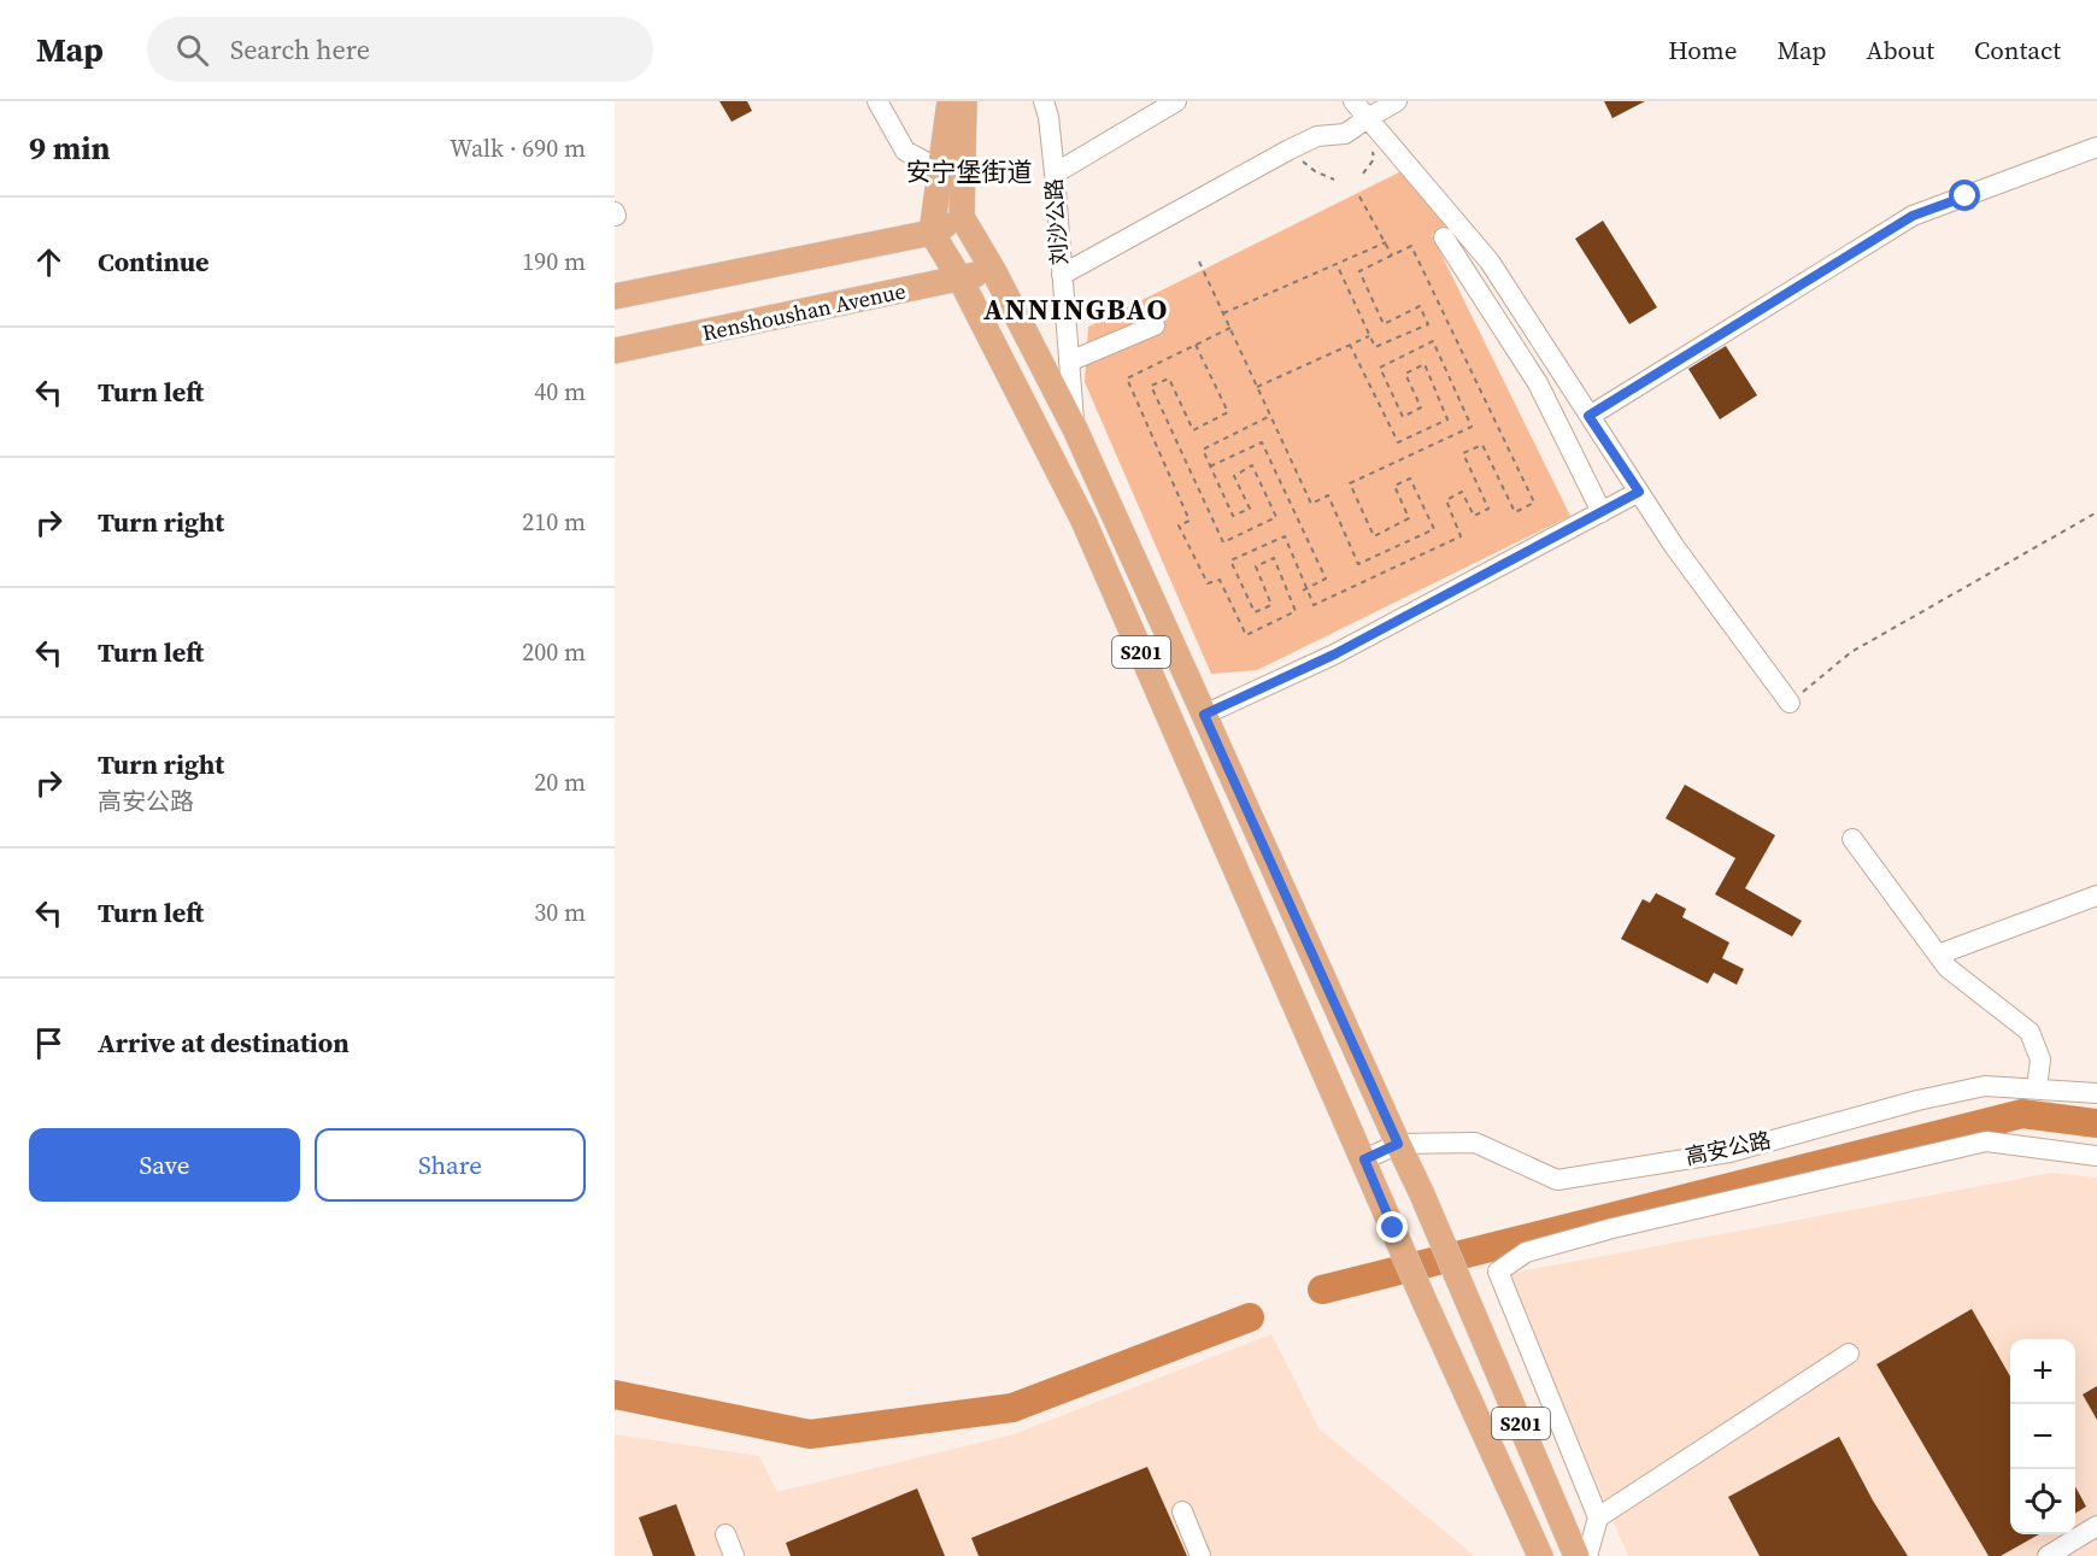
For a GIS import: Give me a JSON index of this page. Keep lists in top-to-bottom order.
{
  "streets": {
    "main road": ["Renshoushan Avenue", "S201"],
    "street": ["刘沙公路", "高安公路"]
  },
  "crossings": [
    ["刘沙公路", "S201"],
    ["Renshoushan Avenue", "S201"],
    ["S201", "高安公路"]
  ],
  "districts": ["安宁堡街道", "ANNINGBAO"],
  "page": {
    "header": "Map",
    "search": "Search here",
    "nav": [
      "Home",
      "Map",
      "About",
      "Contact"
    ],
    "heading": ["9 min", "Walk · 690 m"],
    "list": [
      ["Continue", "190 m"],
      ["Turn left", "40 m"],
      ["Turn right", "210 m"],
      ["Turn left", "200 m"],
      ["Turn right", "高安公路", "20 m"],
      ["Turn left", "30 m"],
      "Arrive at destination"
    ],
    "buttons": ["Save", "Share"],
    "map_buttons": ["+", "−"]
  }
}
